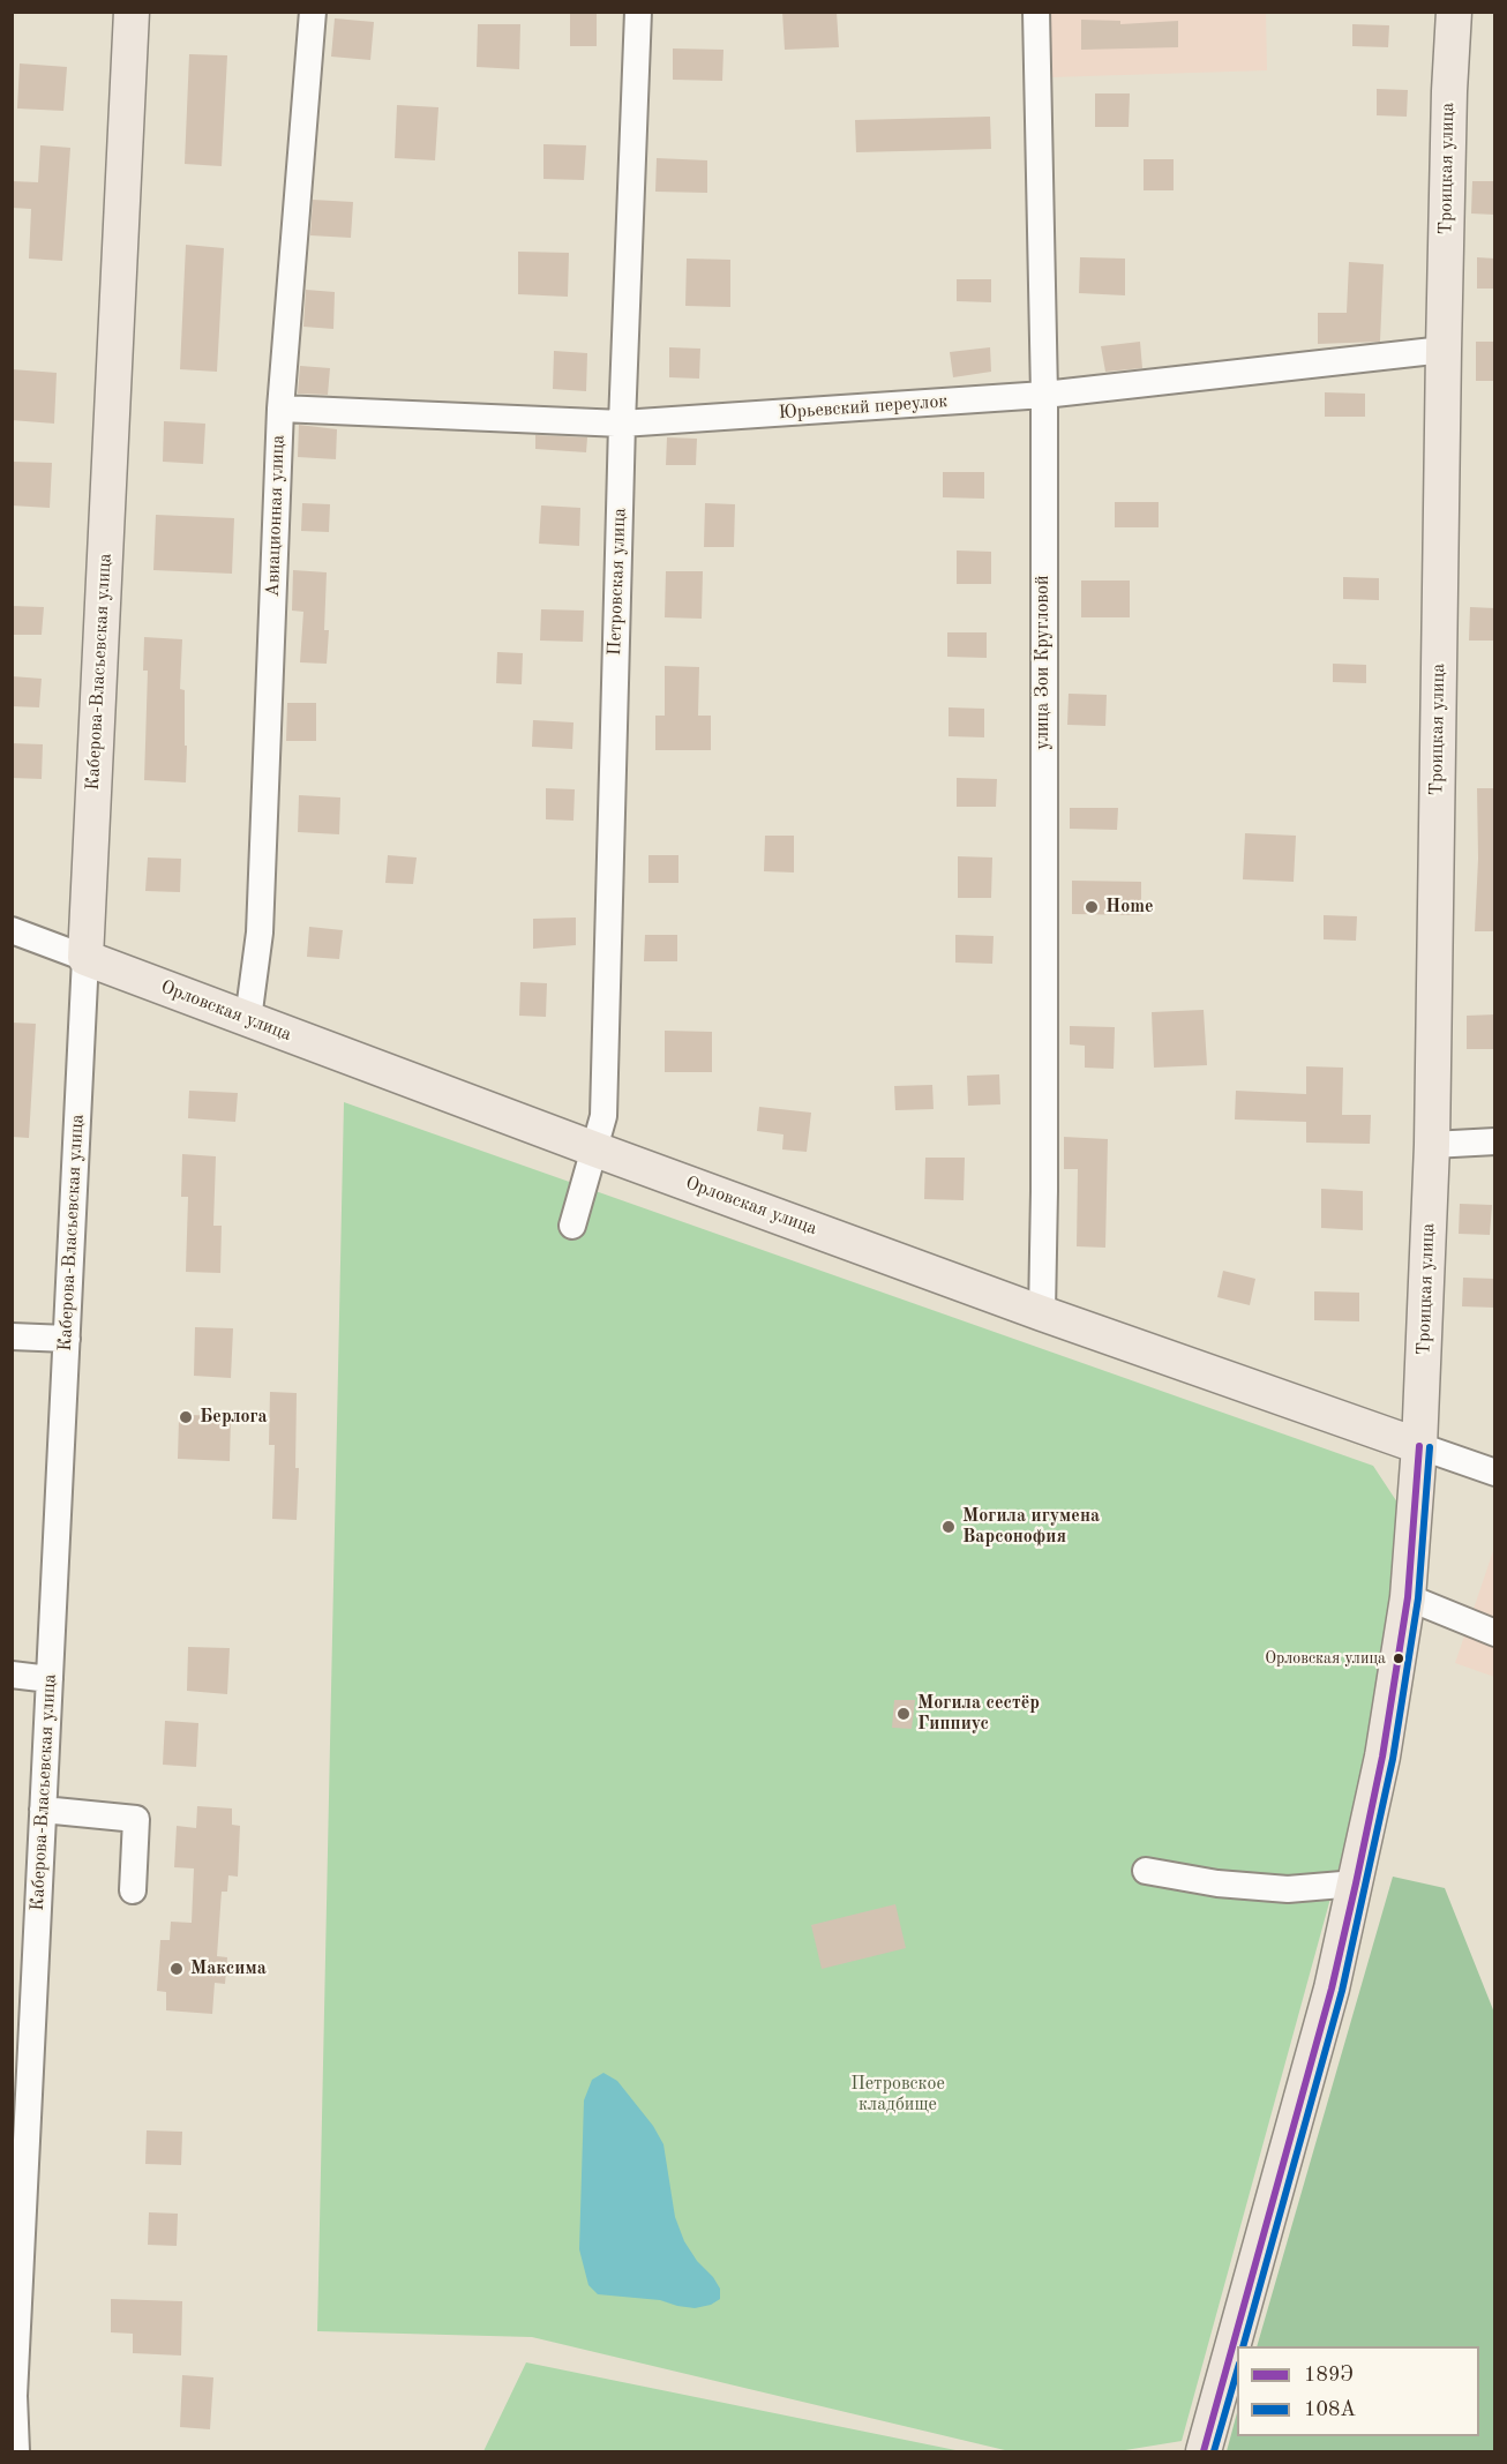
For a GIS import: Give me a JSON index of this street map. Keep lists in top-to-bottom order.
{
  "streets": {
    "main road": ["Троицкая улица", "Каберова-Власьевская улица", "Орловская улица"],
    "street": [
      "Юрьевский переулок",
      "Авиационная улица",
      "Петровская улица",
      "улица Зои Кругловой"
    ]
  },
  "crossings": [
    ["Троицкая улица", "Юрьевский переулок"],
    ["Троицкая улица", "Орловская улица"],
    ["Юрьевский переулок", "Авиационная улица"],
    ["Юрьевский переулок", "Петровская улица"],
    ["Юрьевский переулок", "улица Зои Кругловой"],
    ["Авиационная улица", "Орловская улица"],
    ["Петровская улица", "Орловская улица"],
    ["улица Зои Кругловой", "Орловская улица"],
    ["Каберова-Власьевская улица", "Орловская улица"]
  ],
  "parks": ["Петровское кладбище"],
  "places": [
    "Home",
    "Берлога",
    "Могила игумена Варсонофия",
    "Орловская улица",
    "Могила сестёр Гиппиус",
    "Максима"
  ],
  "lines": ["transit line 189Э", "transit line 108А"],
  "legend": ["189Э", "108А"]
}
